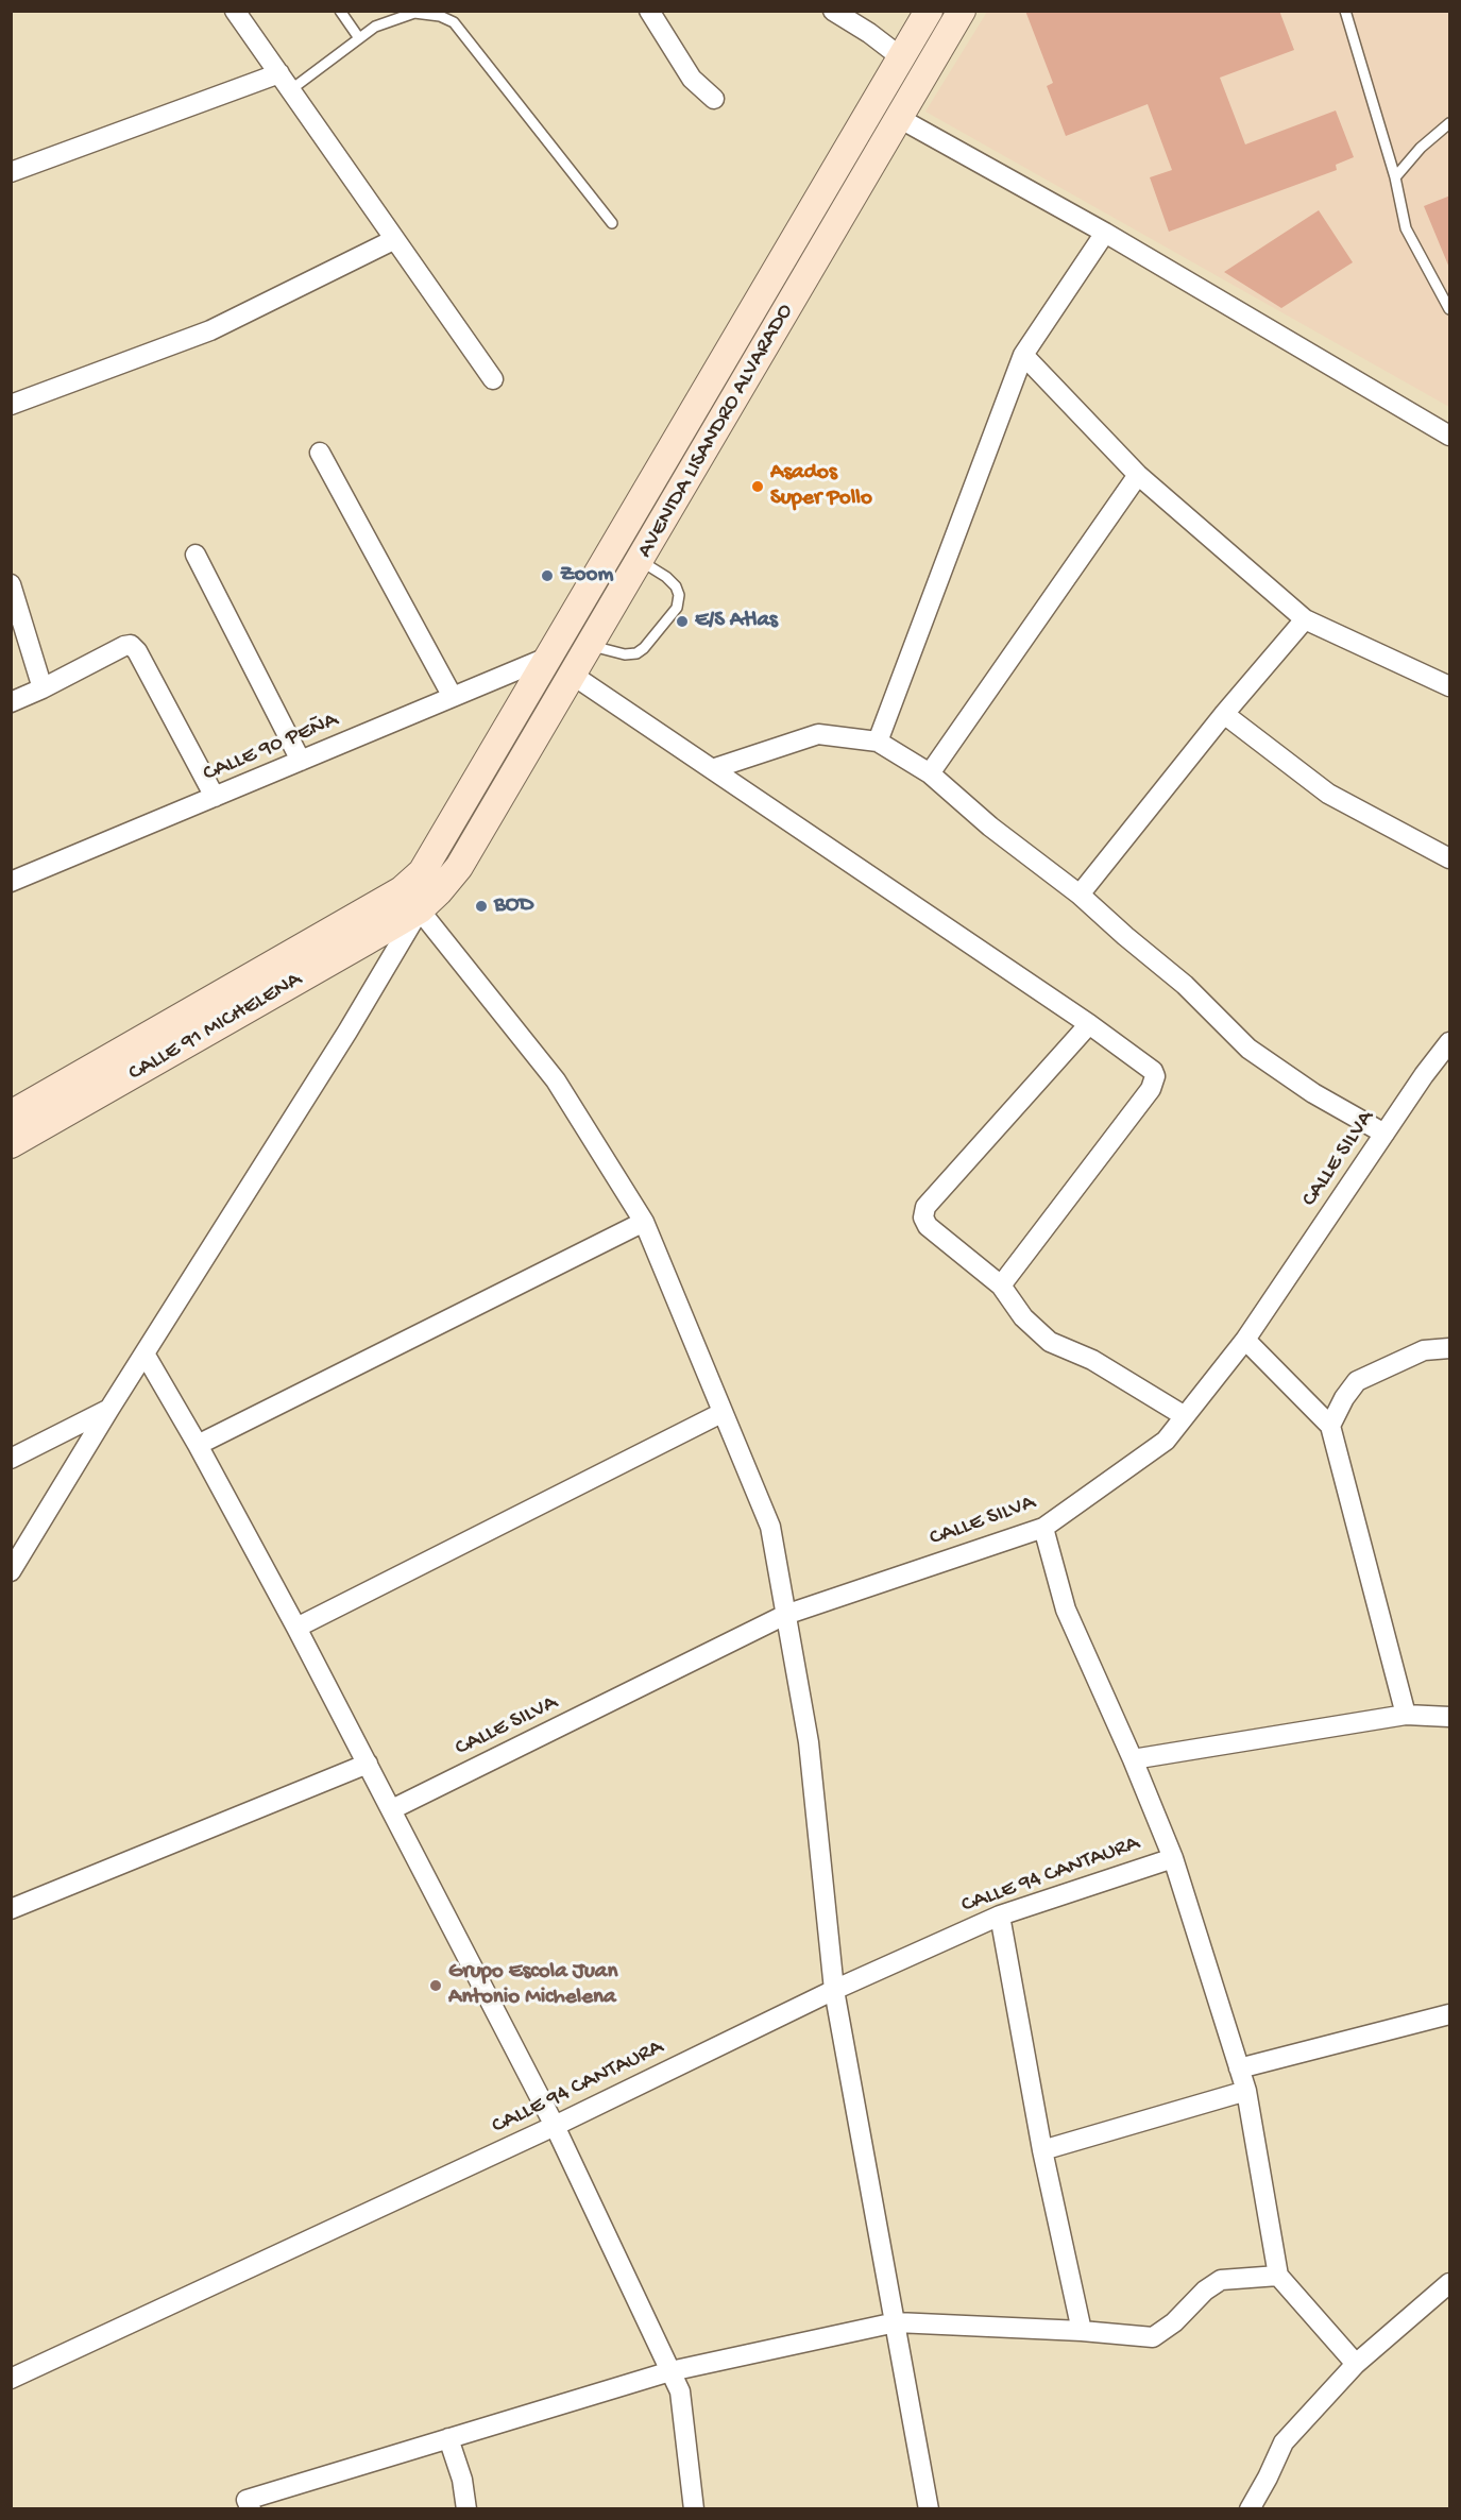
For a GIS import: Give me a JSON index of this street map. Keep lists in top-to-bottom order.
{
  "streets": {
    "street": [
      "AVENIDA LISANDRO ALVARADO",
      "CALLE 90 PEÑA",
      "CALLE 91 MICHELENA",
      "CALLE SILVA",
      "CALLE 94 CANTAURA"
    ]
  },
  "crossings": [
    ["AVENIDA LISANDRO ALVARADO", "CALLE 90 PEÑA"],
    ["AVENIDA LISANDRO ALVARADO", "CALLE 91 MICHELENA"]
  ],
  "places": [
    "Asados Super Pollo",
    "Zoom",
    "E/S Atlas",
    "BOD",
    "Grupo Escola Juan Antonio Michelena"
  ]
}
